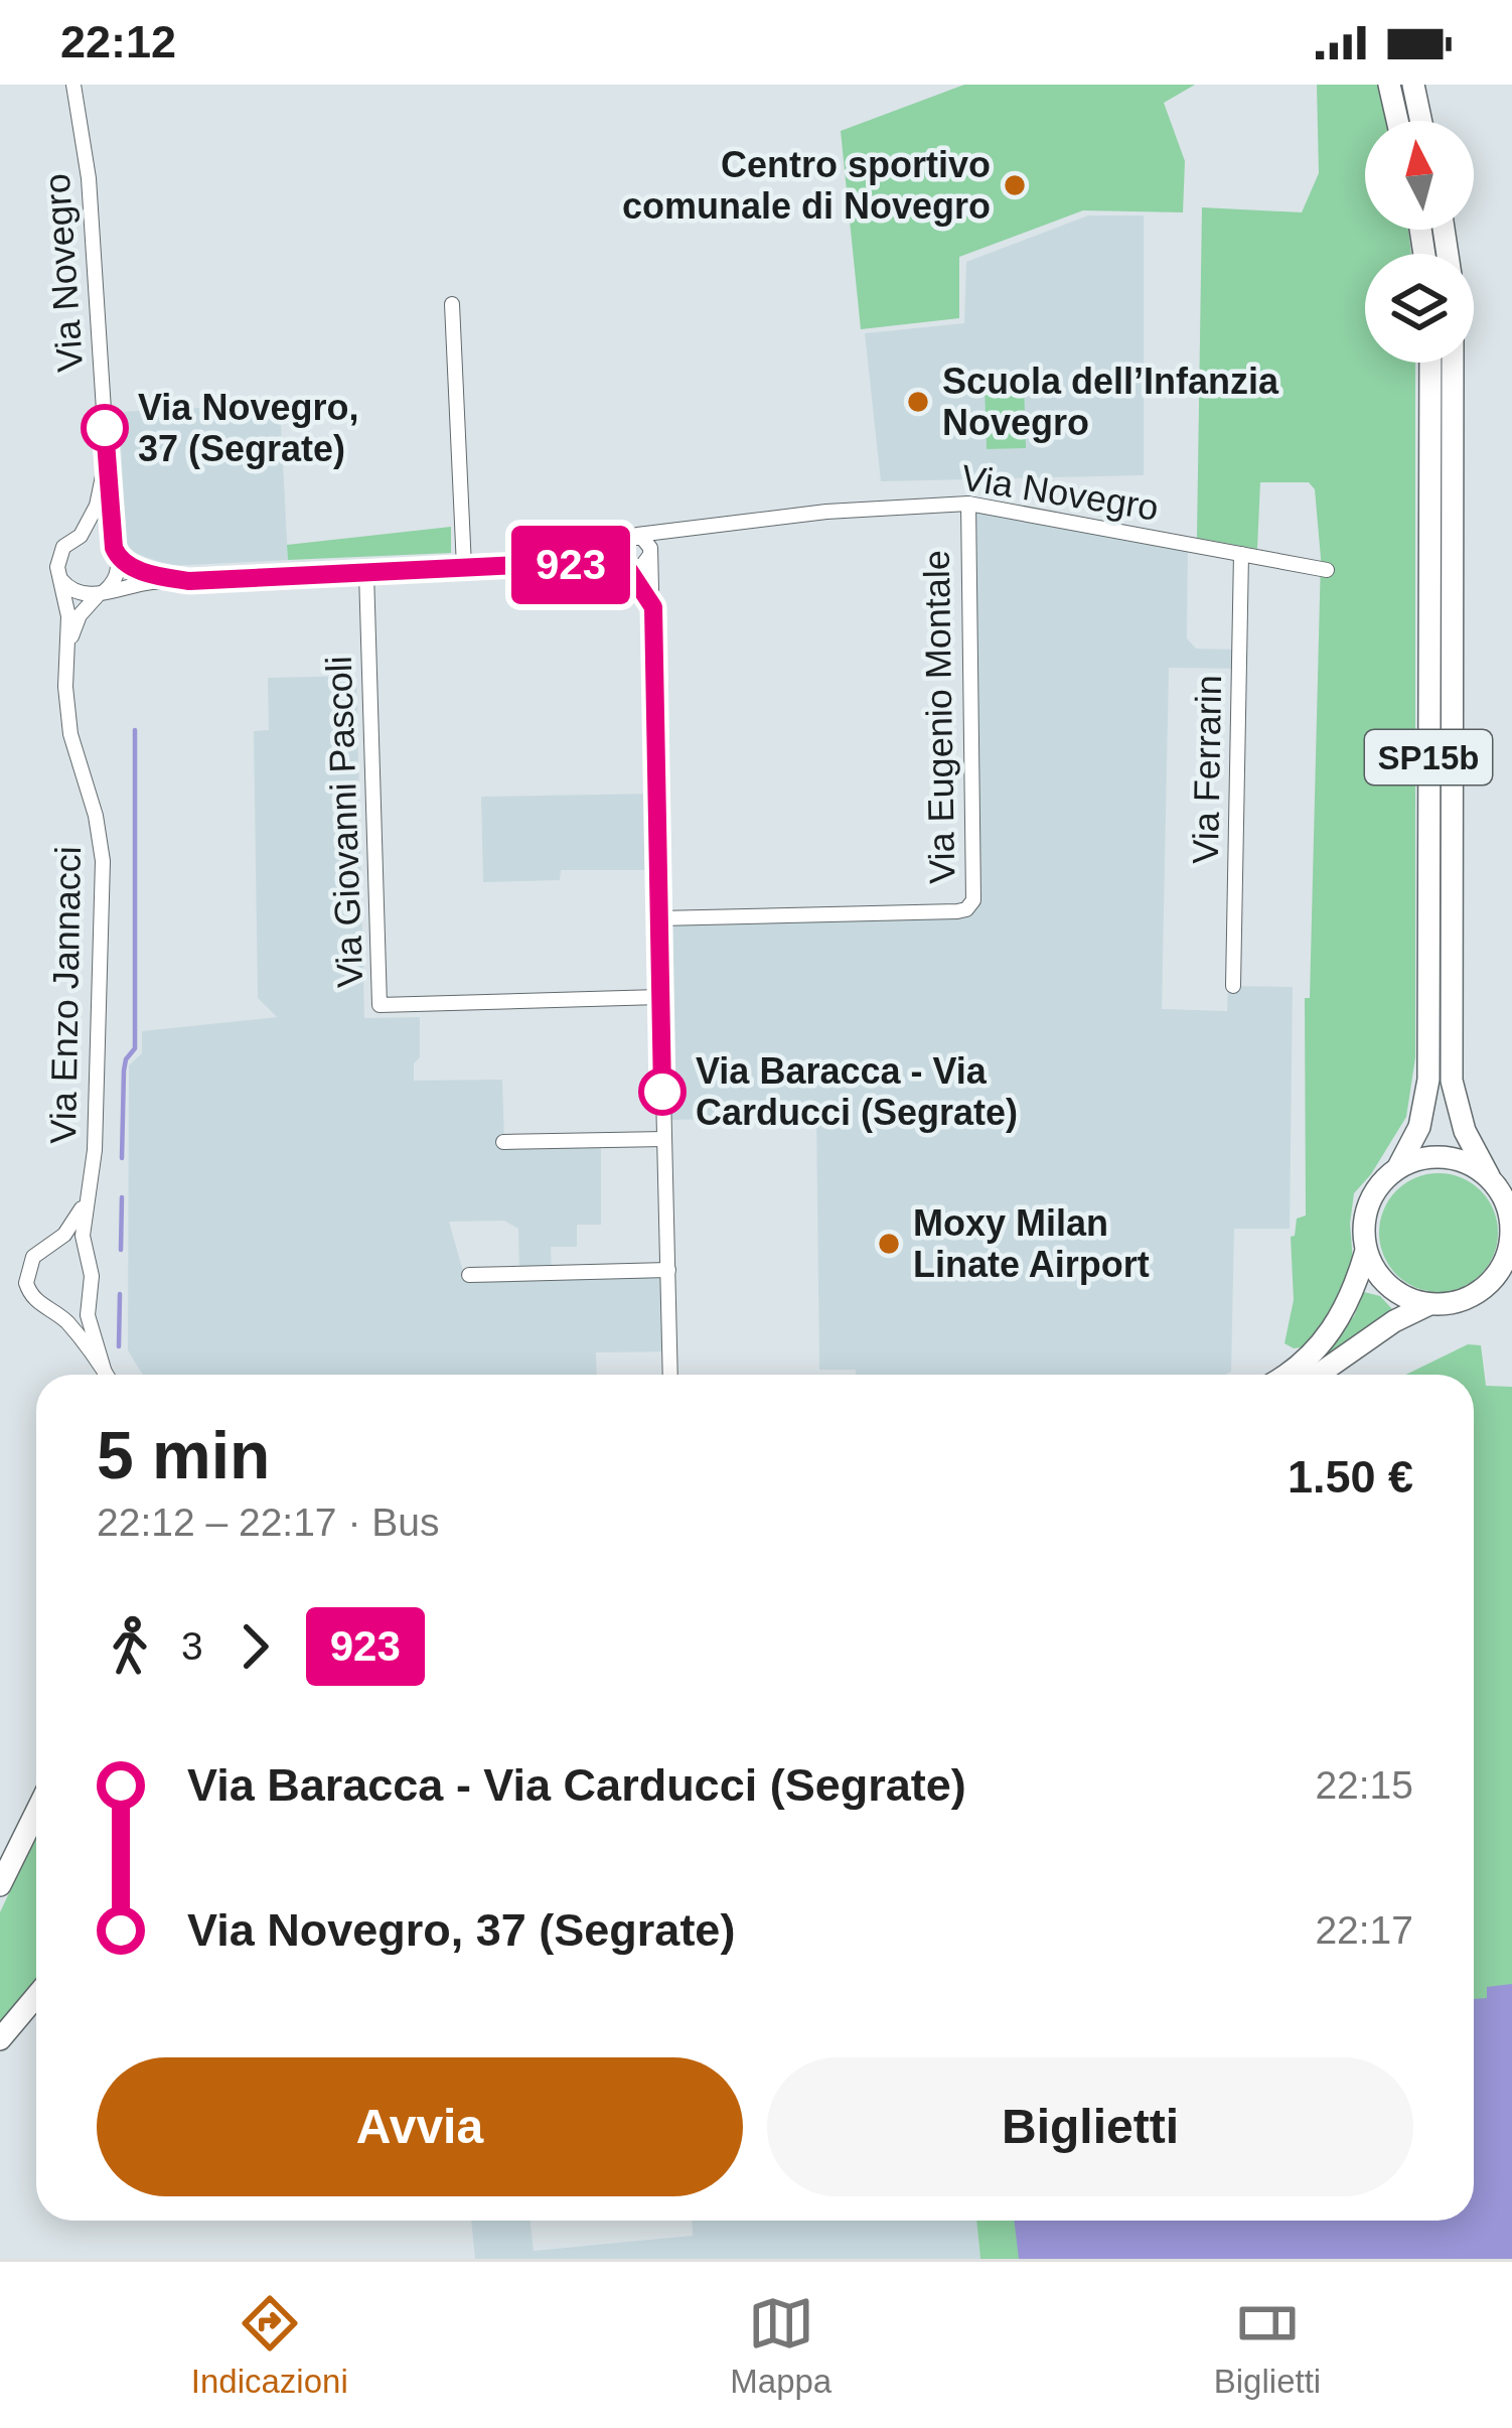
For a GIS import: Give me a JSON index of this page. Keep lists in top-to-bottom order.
{
  "streets": {
    "main road": ["SP15b"],
    "street": [
      "Via Novegro",
      "Via Eugenio Montale",
      "Via Ferrarin",
      "Via Giovanni Pascoli",
      "Via Enzo Jannacci"
    ]
  },
  "crossings": [
    ["Via Novegro", "Via Eugenio Montale"],
    ["Via Novegro", "Via Ferrarin"],
    ["Via Novegro", "Via Giovanni Pascoli"],
    ["Via Novegro", "Via Enzo Jannacci"]
  ],
  "places": [
    "Centro sportivo comunale di Novegro",
    "Scuola dell’Infanzia Novegro",
    "Via Novegro, 37 (Segrate)",
    "Via Baracca - Via Carducci (Segrate)",
    "Moxy Milan Linate Airport"
  ],
  "lines": ["bus line 923"],
  "north": "top",
  "page": {
    "status": "22:12",
    "on_map": "923",
    "heading": ["5 min", "22:12 – 22:17 · Bus", "1.50 €"],
    "legs": ["3", "923"],
    "list": [
      {
        "name": "Via Baracca - Via Carducci (Segrate)",
        "value": "22:15"
      },
      {
        "name": "Via Novegro, 37 (Segrate)",
        "value": "22:17"
      }
    ],
    "buttons": ["Avvia", "Biglietti"],
    "tabs": ["Indicazioni", "Mappa", "Biglietti"]
  }
}
